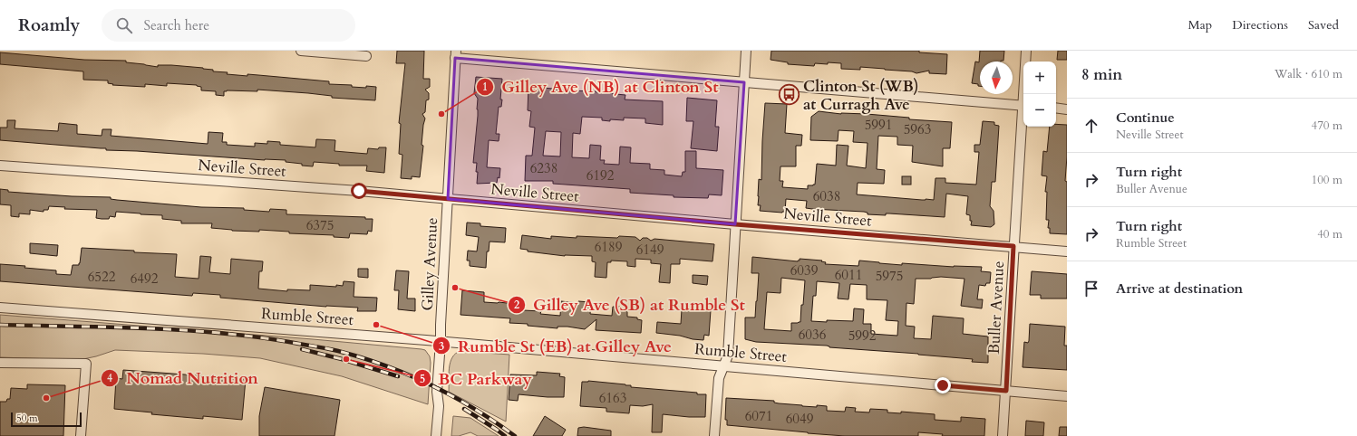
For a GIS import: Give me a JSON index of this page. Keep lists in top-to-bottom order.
{
  "streets": {
    "street": [
      "Neville Street",
      "Gilley Avenue",
      "Buller Avenue",
      "Rumble Street"
    ]
  },
  "crossings": [
    ["Neville Street", "Gilley Avenue"],
    ["Neville Street", "Buller Avenue"],
    ["Gilley Avenue", "Rumble Street"],
    ["Buller Avenue", "Rumble Street"]
  ],
  "places": {
    "bus stop": ["Clinton St (WB) at Curragh Ave"],
    "other": [
      "Gilley Ave (NB) at Clinton St",
      "Gilley Ave (SB) at Rumble St",
      "Rumble St (EB) at Gilley Ave",
      "BC Parkway",
      "Nomad Nutrition"
    ]
  },
  "house_numbers": [
    "5991",
    "5963",
    "6238",
    "6192",
    "6038",
    "6375",
    "6189",
    "6149",
    "6039",
    "6011",
    "5975",
    "6522",
    "6492",
    "6036",
    "5992",
    "6163",
    "6071",
    "6049"
  ],
  "scale_bar": "50 m",
  "north": "bottom",
  "page": {
    "header": "Roamly",
    "search": "Search here",
    "nav": ["Map", "Directions", "Saved"],
    "heading": ["8 min", "Walk · 610 m"],
    "map_buttons": ["+", "−"],
    "list": [
      ["Continue", "Neville Street", "470 m"],
      ["Turn right", "Buller Avenue", "100 m"],
      ["Turn right", "Rumble Street", "40 m"],
      "Arrive at destination"
    ],
    "scale": "50 m"
  }
}
